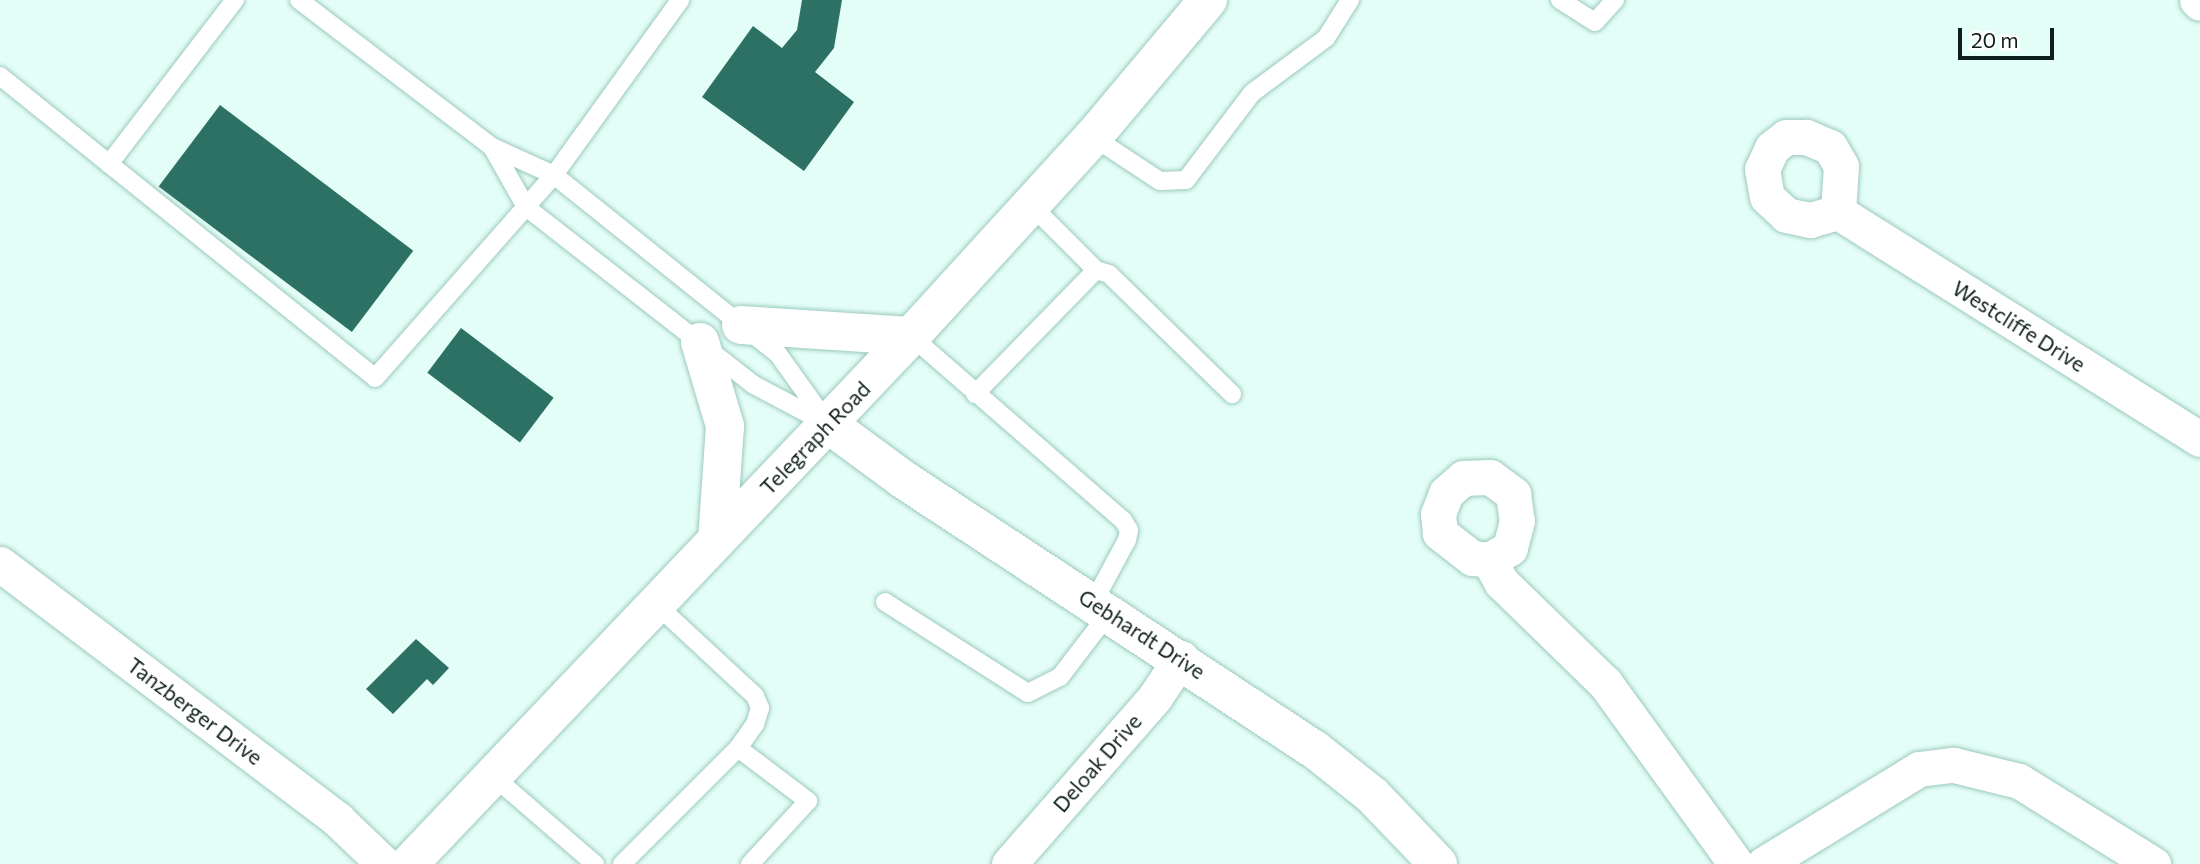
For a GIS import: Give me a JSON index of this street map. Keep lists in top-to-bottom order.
{
  "streets": {
    "main road": ["Telegraph Road", "Gebhardt Drive"],
    "street": ["Westcliffe Drive", "Tanzberger Drive", "Deloak Drive"]
  },
  "crossings": [
    ["Telegraph Road", "Gebhardt Drive"],
    ["Gebhardt Drive", "Deloak Drive"]
  ],
  "scale_bar": "20 m"
}
